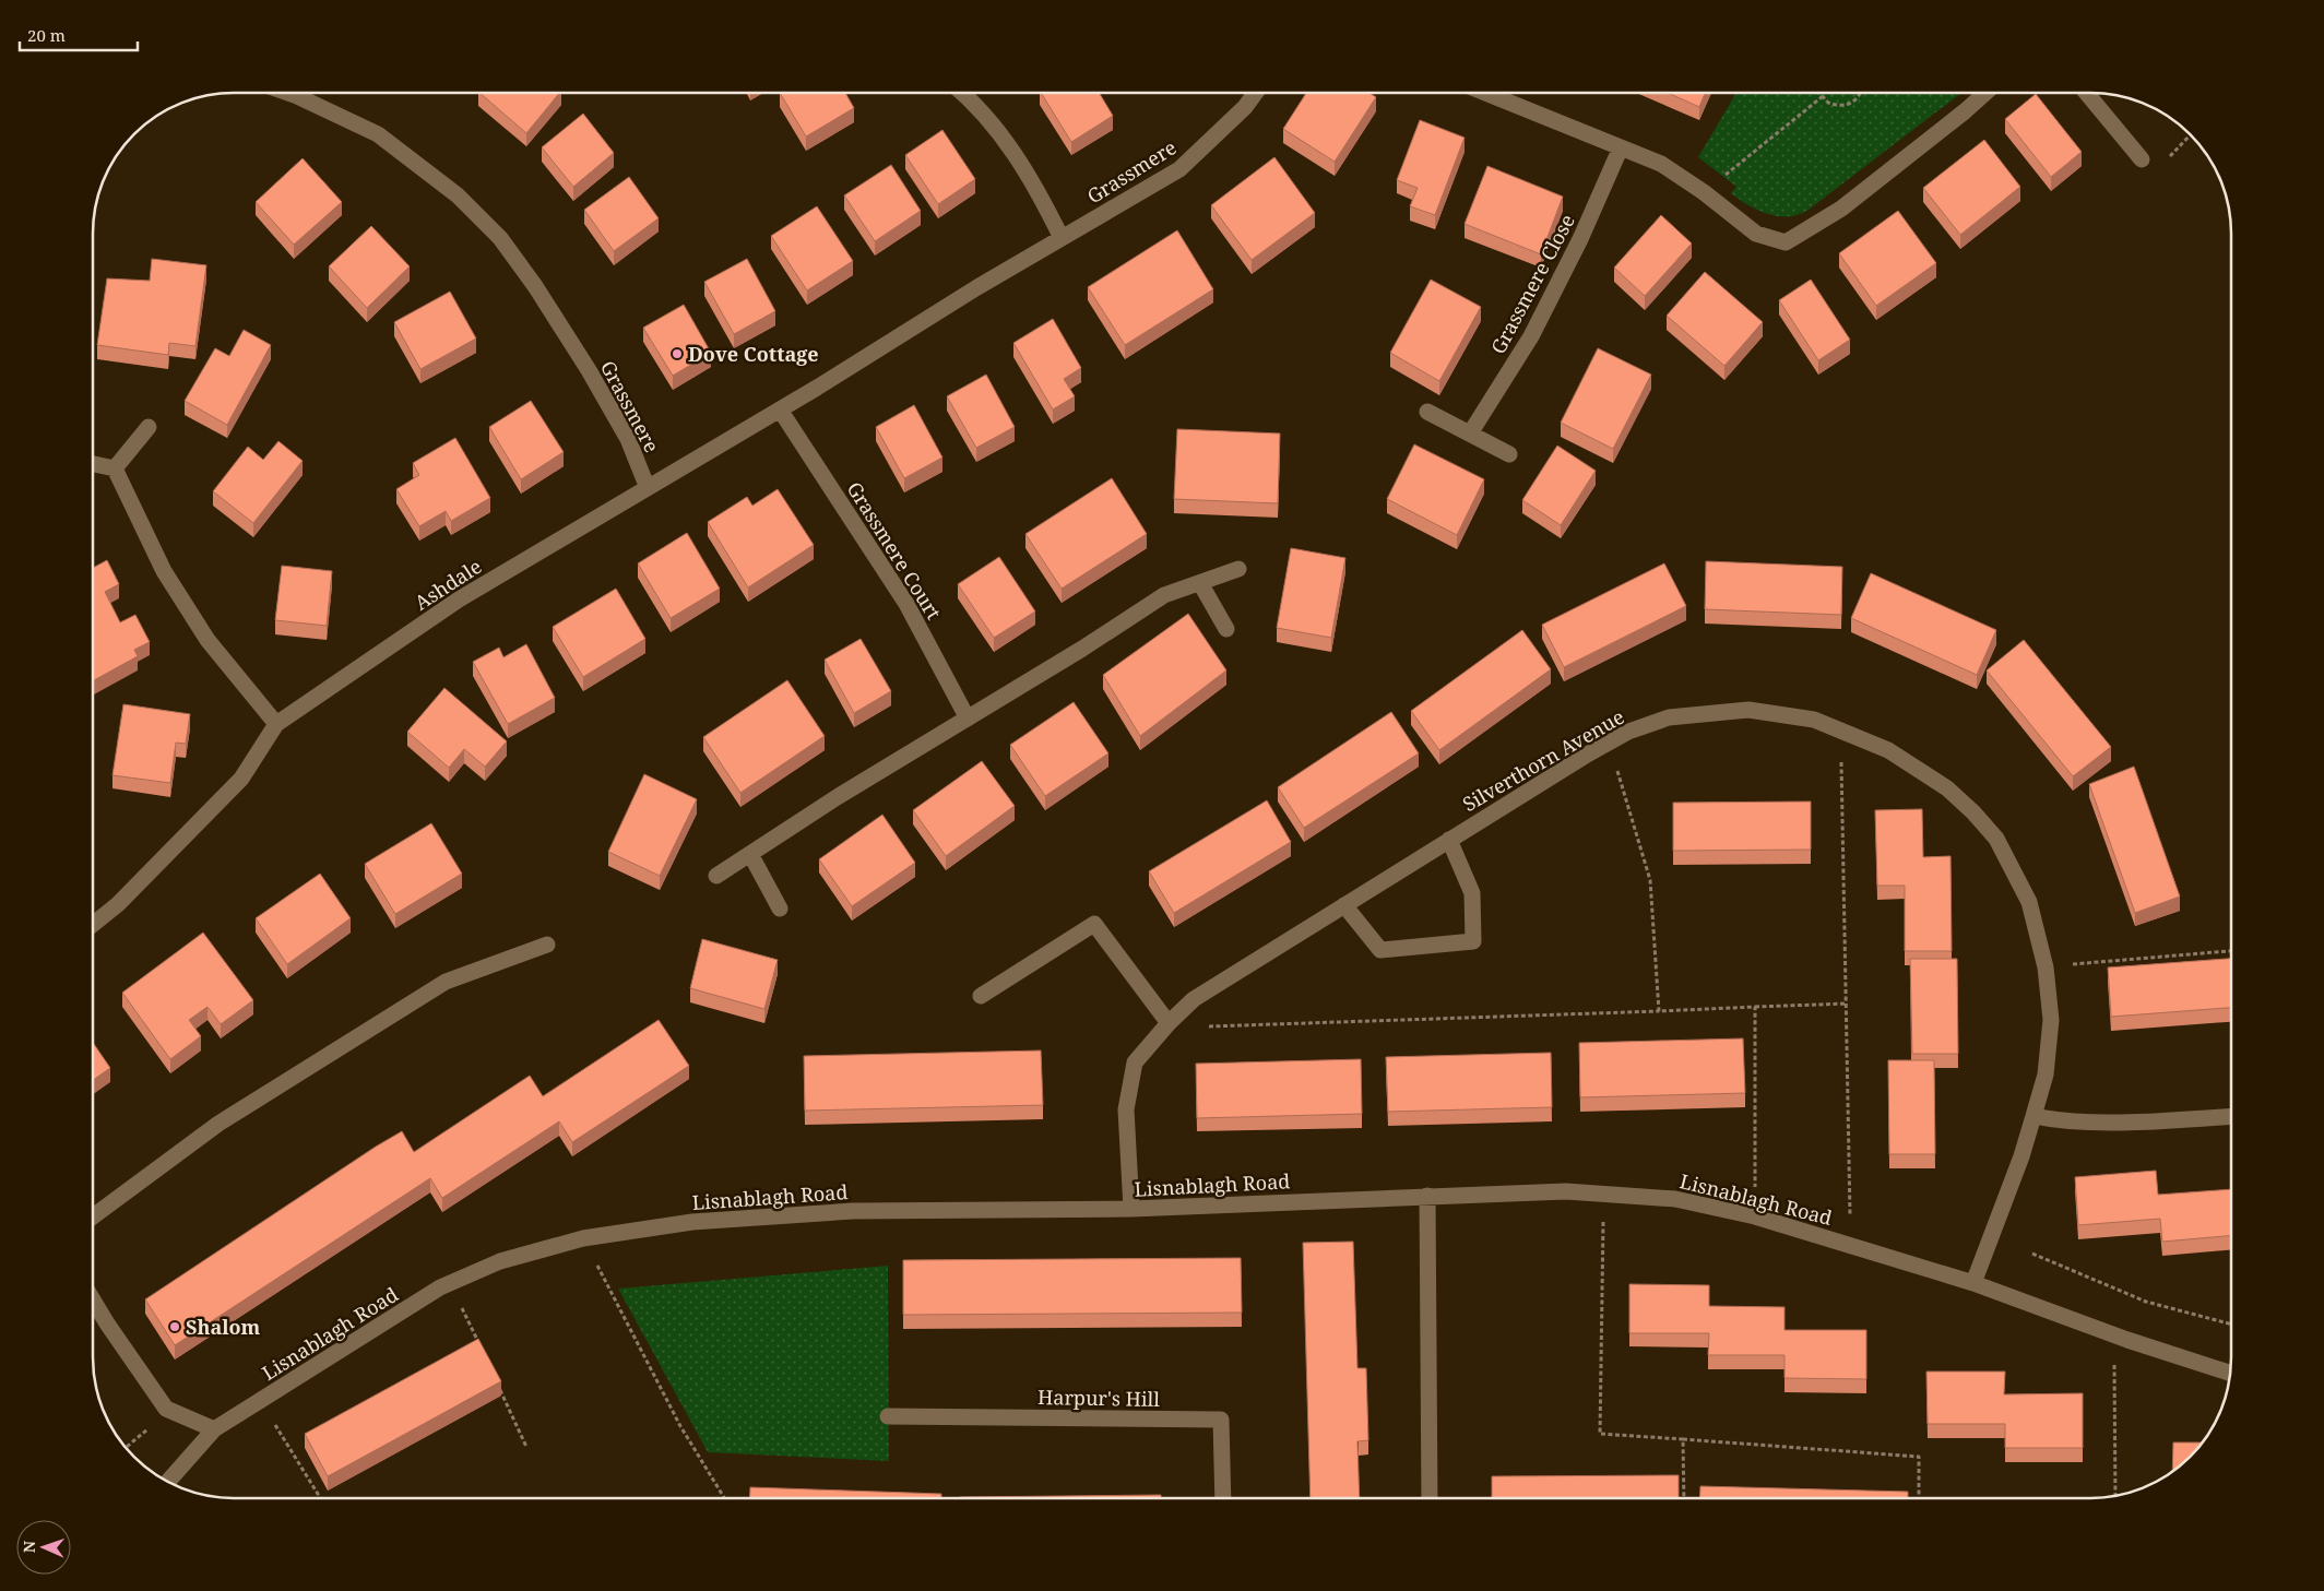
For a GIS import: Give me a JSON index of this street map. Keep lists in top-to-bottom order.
{
  "streets": {
    "street": [
      "Grassmere",
      "Grassmere Close",
      "Grassmere Court",
      "Ashdale",
      "Silverthorn Avenue",
      "Lisnablagh Road",
      "Harpur's Hill"
    ]
  },
  "crossings": [
    ["Grassmere", "Grassmere Court"],
    ["Grassmere", "Ashdale"],
    ["Silverthorn Avenue", "Lisnablagh Road"]
  ],
  "places": ["Dove Cottage", "Shalom"],
  "scale_bar": "20 m",
  "north": "left"
}
